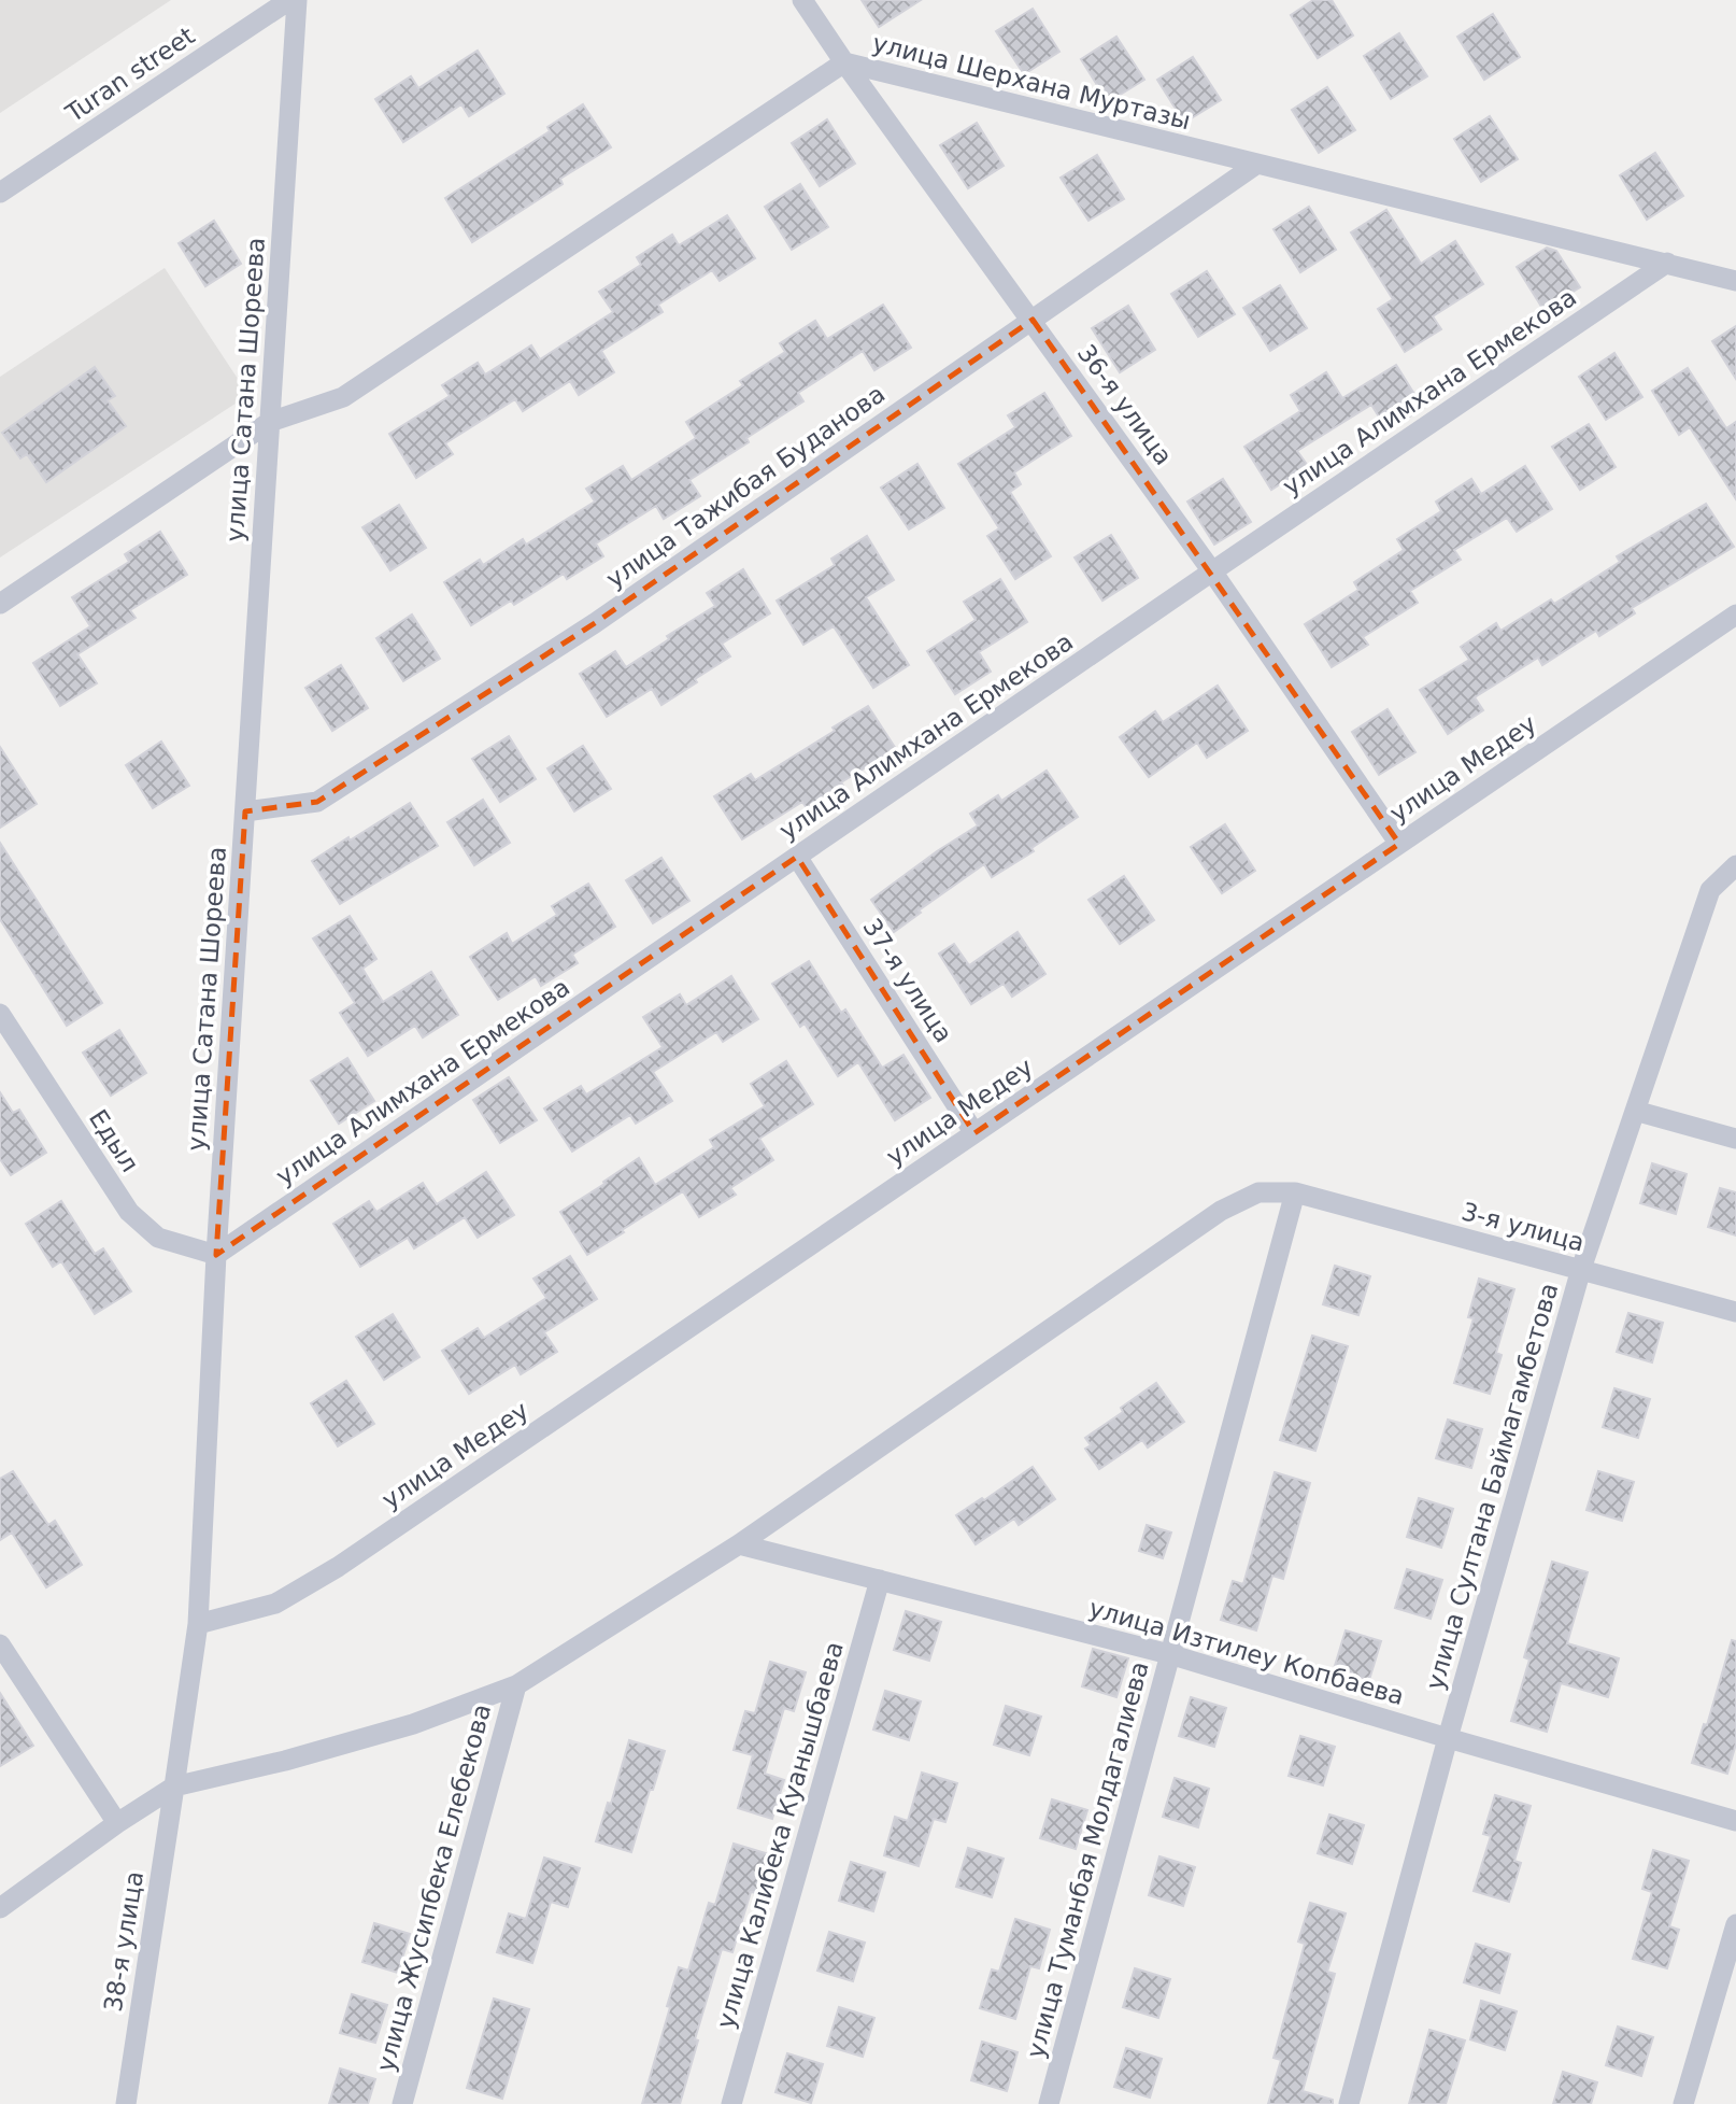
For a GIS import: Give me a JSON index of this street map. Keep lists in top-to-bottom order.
{
  "streets": {
    "street": [
      "Turan street",
      "улица Шерхана Муртазы",
      "улица Сатана Шореева",
      "улица Алимхана Ермекова",
      "36-я улица",
      "улица Тажибая Буданова",
      "улица Медеу",
      "37-я улица",
      "Едыл",
      "3-я улица",
      "улица Султана Баймагамбетова",
      "улица Изтилеу Копбаева",
      "улица Калибека Куанышбаева",
      "улица Туманбая Молдагалиева",
      "улица Жусипбека Елебекова",
      "38-я улица"
    ]
  },
  "crossings": [
    ["улица Шерхана Муртазы", "улица Сатана Шореева"],
    ["улица Шерхана Муртазы", "улица Алимхана Ермекова"],
    ["улица Шерхана Муртазы", "36-я улица"],
    ["улица Шерхана Муртазы", "улица Тажибая Буданова"],
    ["улица Сатана Шореева", "улица Алимхана Ермекова"],
    ["улица Сатана Шореева", "улица Тажибая Буданова"],
    ["улица Сатана Шореева", "улица Медеу"],
    ["улица Сатана Шореева", "Едыл"],
    ["улица Сатана Шореева", "38-я улица"],
    ["улица Алимхана Ермекова", "36-я улица"],
    ["улица Алимхана Ермекова", "37-я улица"],
    ["улица Алимхана Ермекова", "Едыл"],
    ["36-я улица", "улица Тажибая Буданова"],
    ["36-я улица", "улица Медеу"],
    ["улица Медеу", "37-я улица"],
    ["3-я улица", "улица Султана Баймагамбетова"],
    ["3-я улица", "улица Туманбая Молдагалиева"],
    ["улица Султана Баймагамбетова", "улица Изтилеу Копбаева"],
    ["улица Изтилеу Копбаева", "улица Калибека Куанышбаева"],
    ["улица Изтилеу Копбаева", "улица Туманбая Молдагалиева"]
  ]
}
